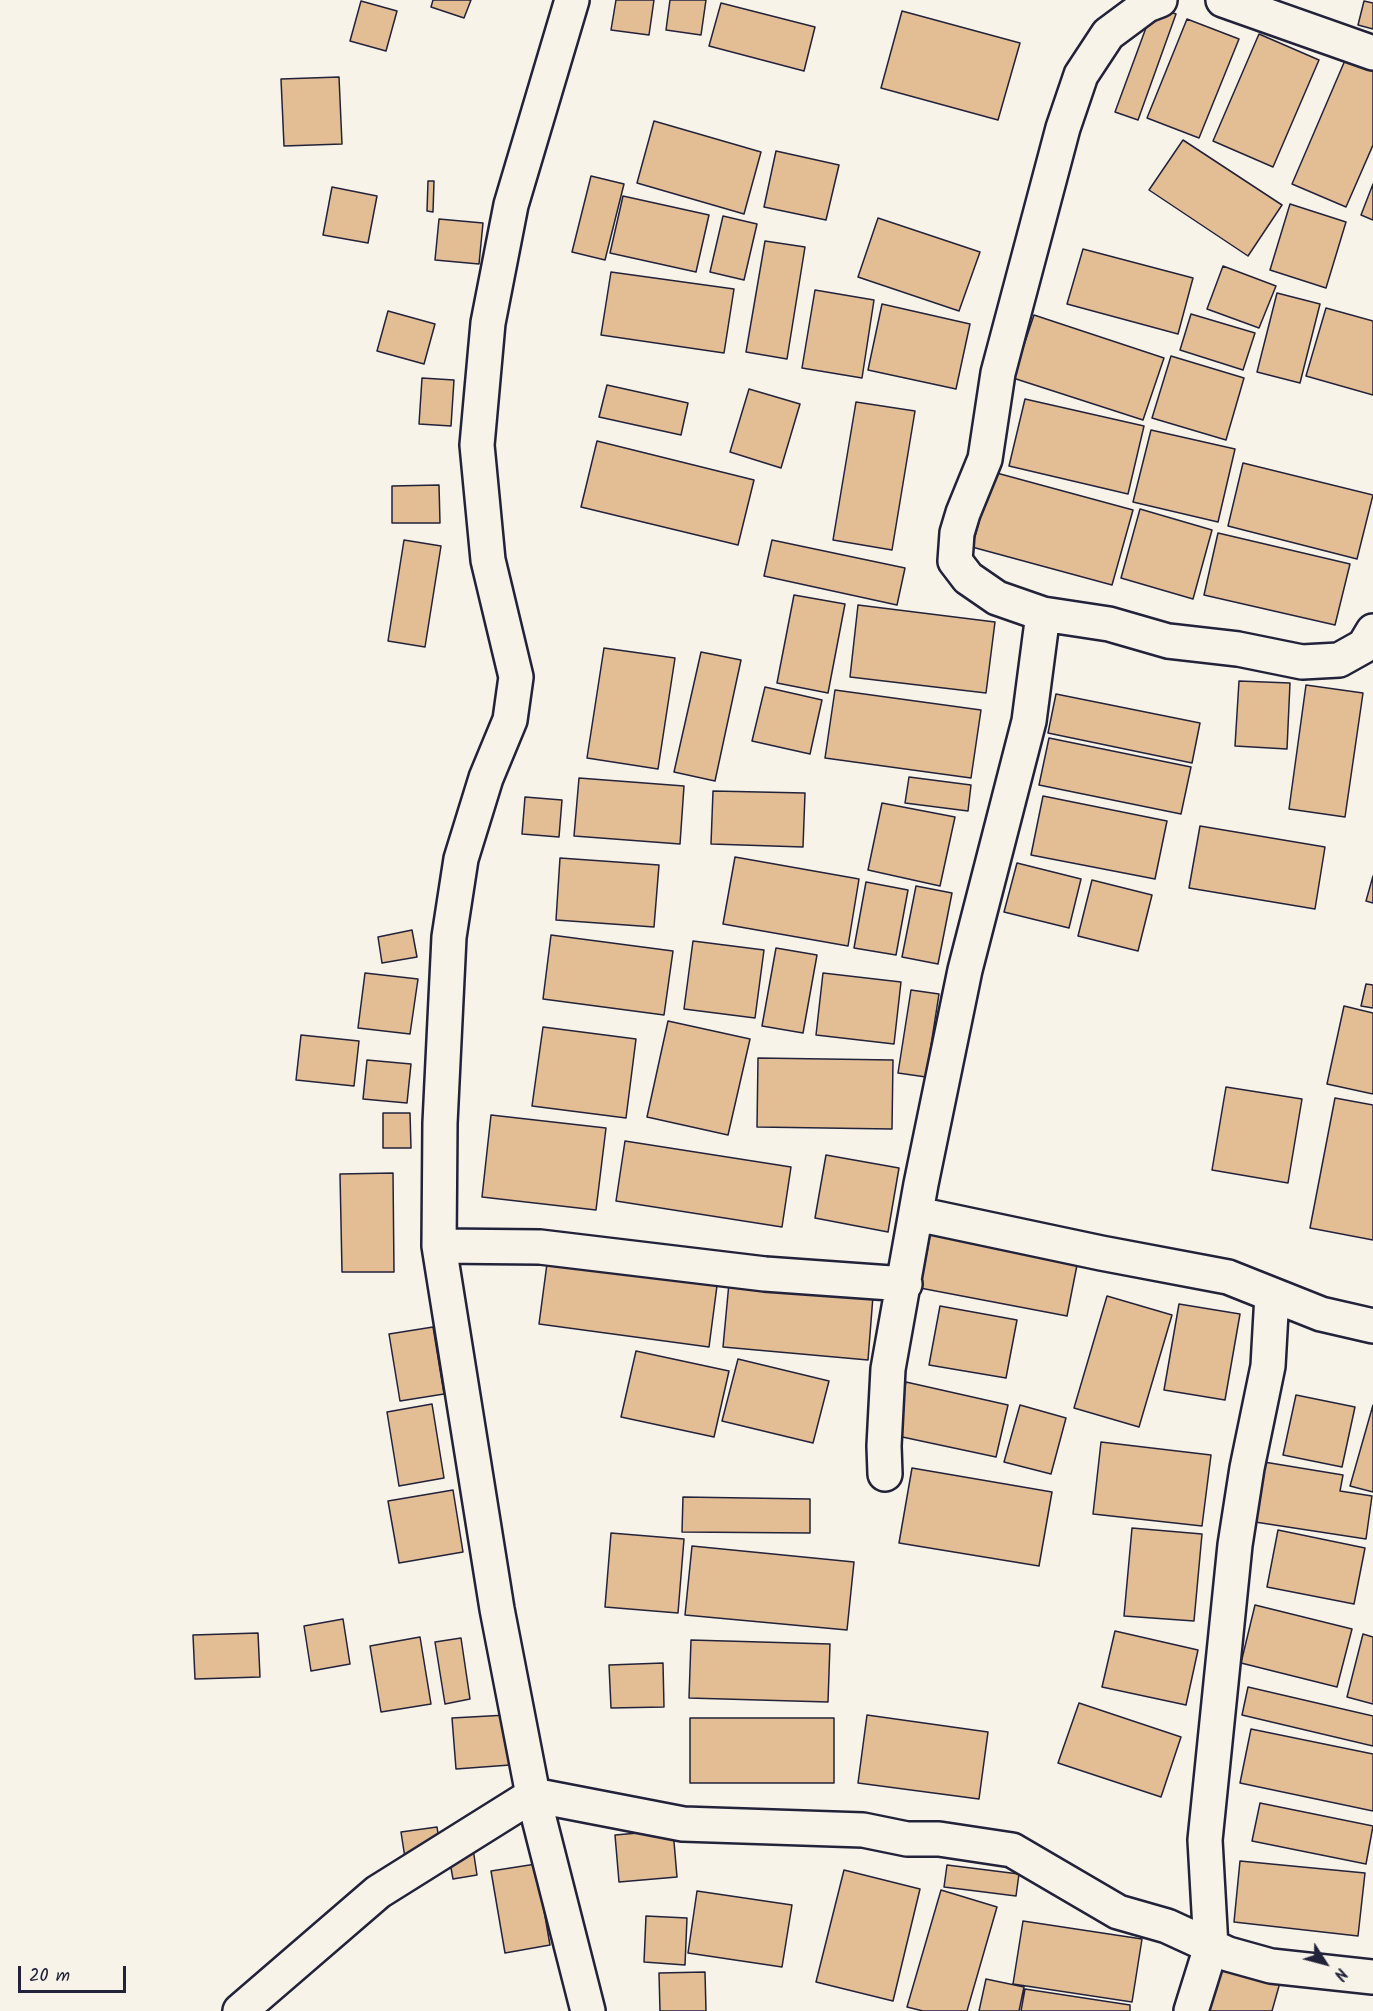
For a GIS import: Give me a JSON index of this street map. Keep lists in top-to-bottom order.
{
  "scale_bar": "20 m",
  "north": "bottom right"
}
